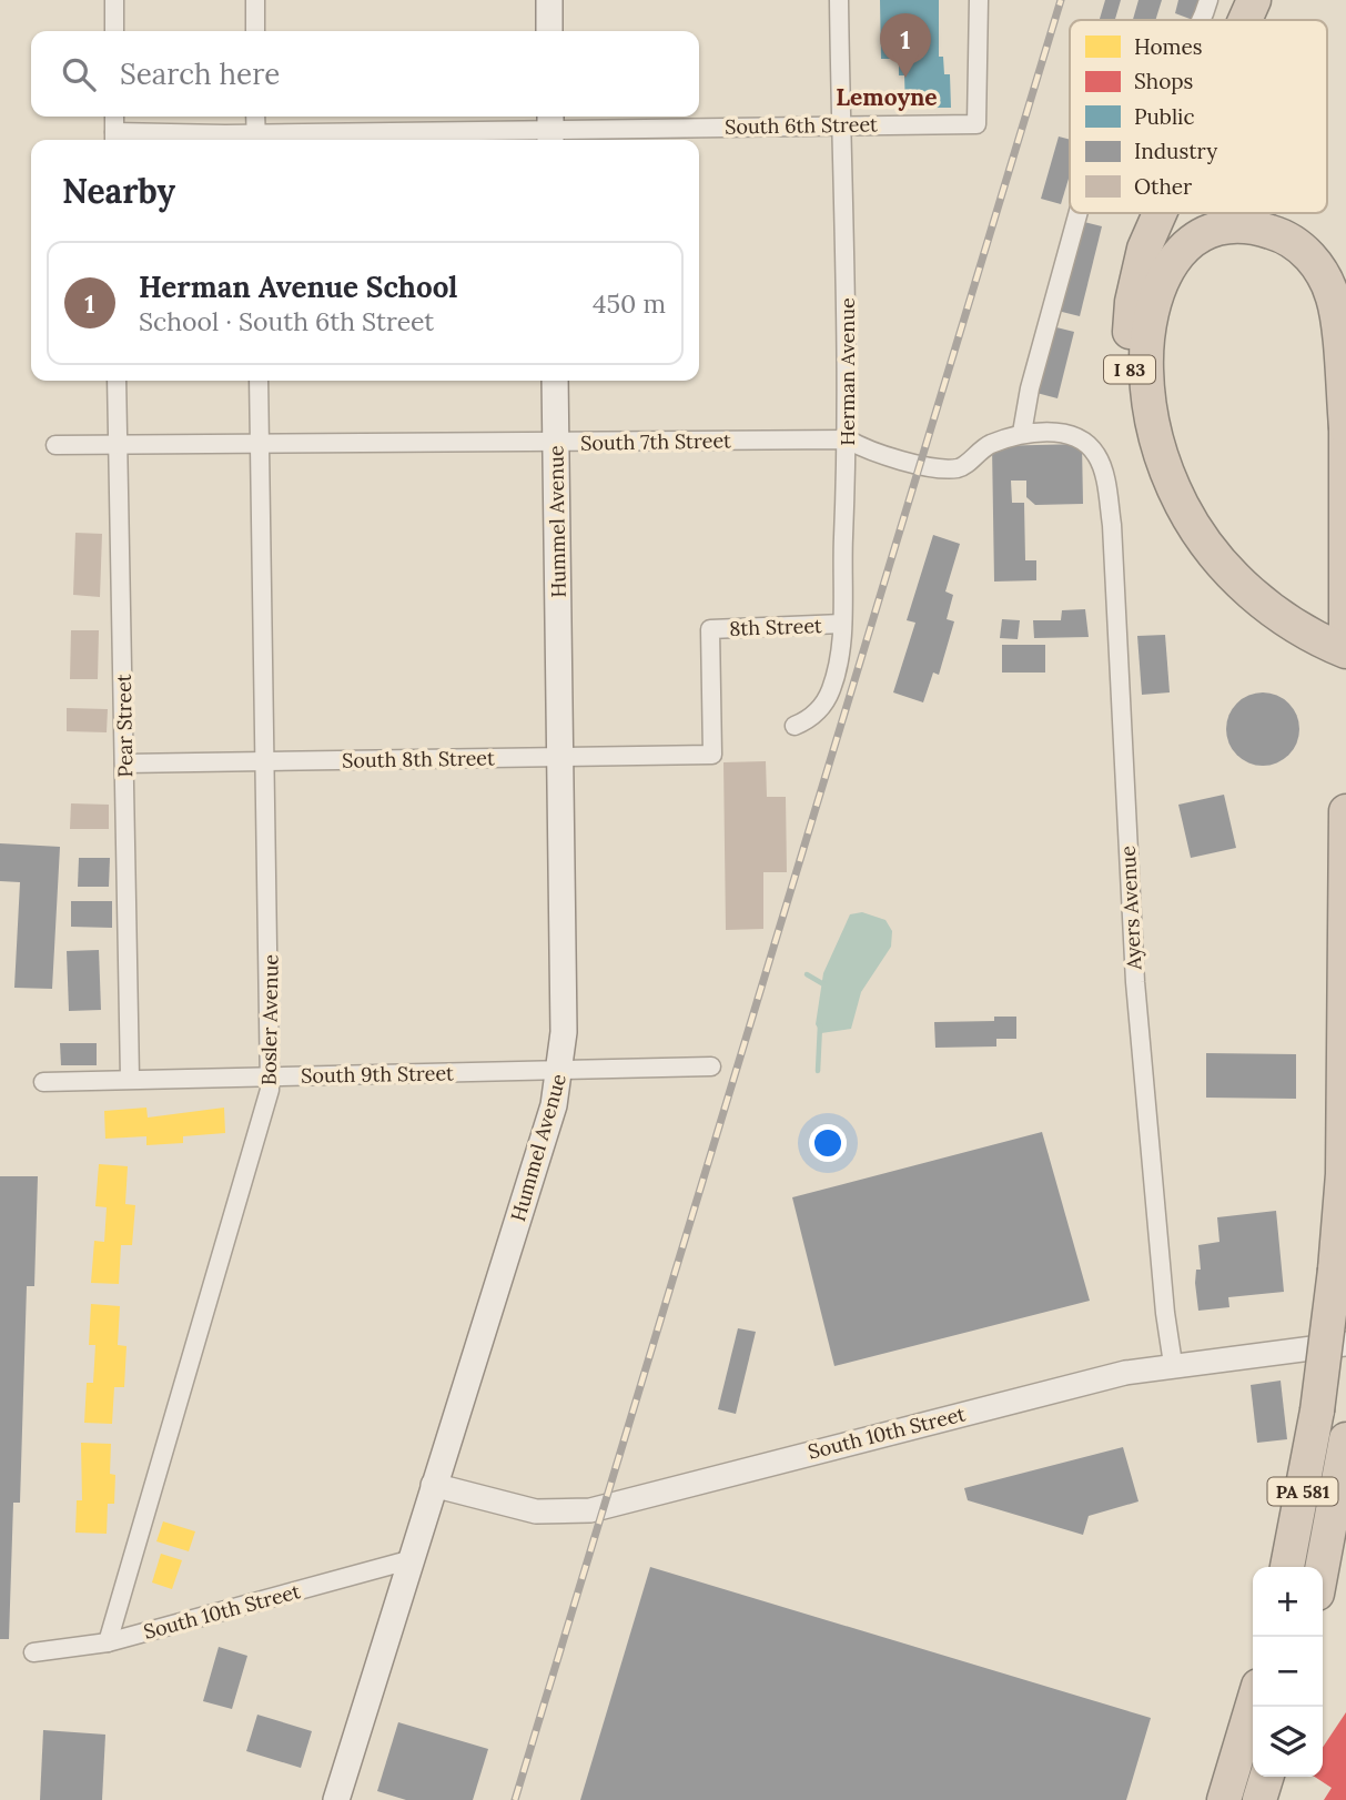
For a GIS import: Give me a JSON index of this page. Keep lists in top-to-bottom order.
{
  "streets": {
    "highway": ["I 83", "PA 581"],
    "main road": ["Hummel Avenue"],
    "street": [
      "South 6th Street",
      "Herman Avenue",
      "South 7th Street",
      "8th Street",
      "Pear Street",
      "South 8th Street",
      "Ayers Avenue",
      "Bosler Avenue",
      "South 9th Street",
      "South 10th Street"
    ]
  },
  "crossings": [
    ["South 6th Street", "Herman Avenue"],
    ["Herman Avenue", "South 7th Street"],
    ["Herman Avenue", "8th Street"],
    ["South 7th Street", "Hummel Avenue"],
    ["South 7th Street", "Pear Street"],
    ["South 7th Street", "Ayers Avenue"],
    ["South 7th Street", "Bosler Avenue"],
    ["Hummel Avenue", "South 8th Street"],
    ["Hummel Avenue", "South 9th Street"],
    ["Hummel Avenue", "South 10th Street"],
    ["8th Street", "South 8th Street"],
    ["Pear Street", "South 8th Street"],
    ["Pear Street", "South 9th Street"],
    ["South 8th Street", "Bosler Avenue"],
    ["Ayers Avenue", "South 10th Street"],
    ["Bosler Avenue", "South 9th Street"],
    ["Bosler Avenue", "South 10th Street"]
  ],
  "districts": ["Lemoyne"],
  "legend": [
    "Homes",
    "Shops",
    "Public",
    "Industry",
    "Other"
  ],
  "page": {
    "pins": "1",
    "search": "Search here",
    "heading": "Nearby",
    "list": [
      {
        "mark": "1",
        "name": "Herman Avenue School",
        "note": "School · South 6th Street",
        "value": "450 m"
      }
    ],
    "map_buttons": ["+", "−"]
  }
}
